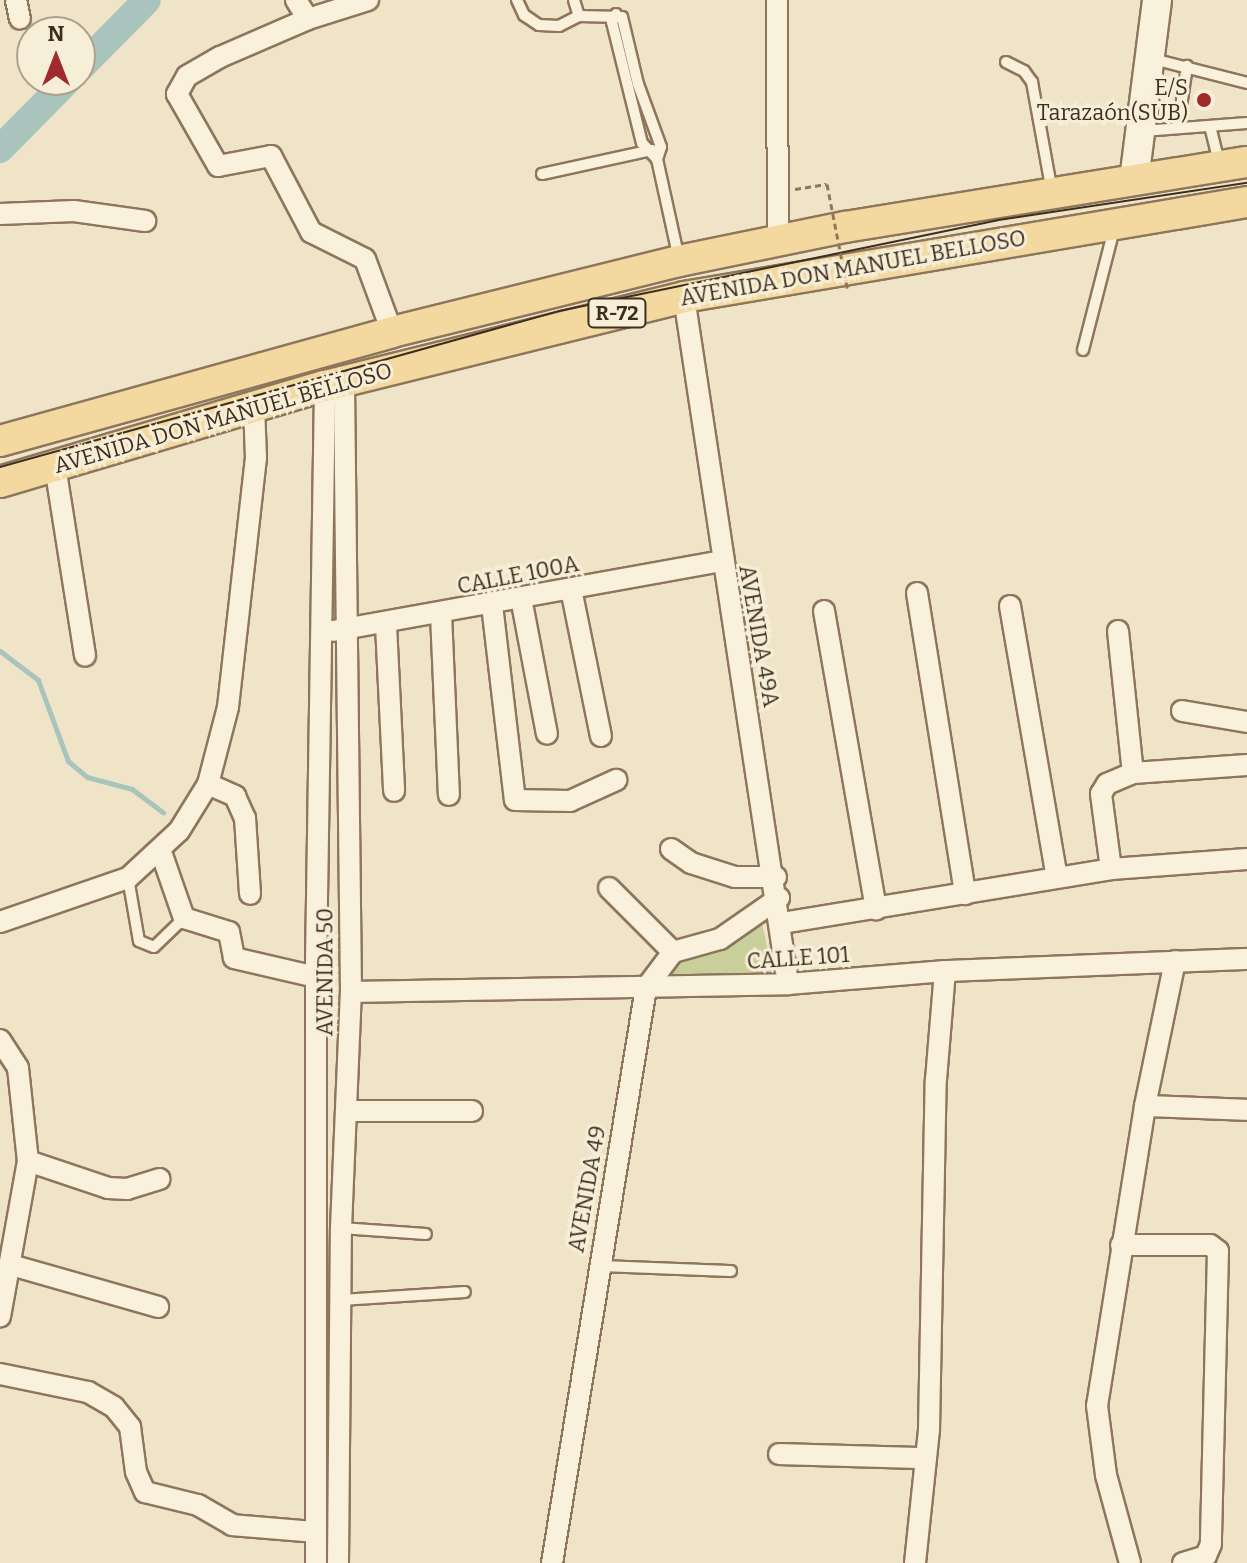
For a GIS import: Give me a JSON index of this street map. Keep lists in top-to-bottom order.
{
  "streets": {
    "main road": ["AVENIDA DON MANUEL BELLOSO", "R-72"],
    "street": [
      "CALLE 100A",
      "AVENIDA 49A",
      "CALLE 101",
      "AVENIDA 50",
      "AVENIDA 49"
    ]
  },
  "crossings": [
    ["AVENIDA DON MANUEL BELLOSO", "AVENIDA 49A"],
    ["AVENIDA DON MANUEL BELLOSO", "AVENIDA 50"],
    ["CALLE 100A", "AVENIDA 49A"],
    ["CALLE 100A", "AVENIDA 50"],
    ["AVENIDA 49A", "CALLE 101"],
    ["CALLE 101", "AVENIDA 50"],
    ["CALLE 101", "AVENIDA 49"]
  ],
  "places": ["E/S Tarazaón(SUB)"],
  "north": "top"
}
